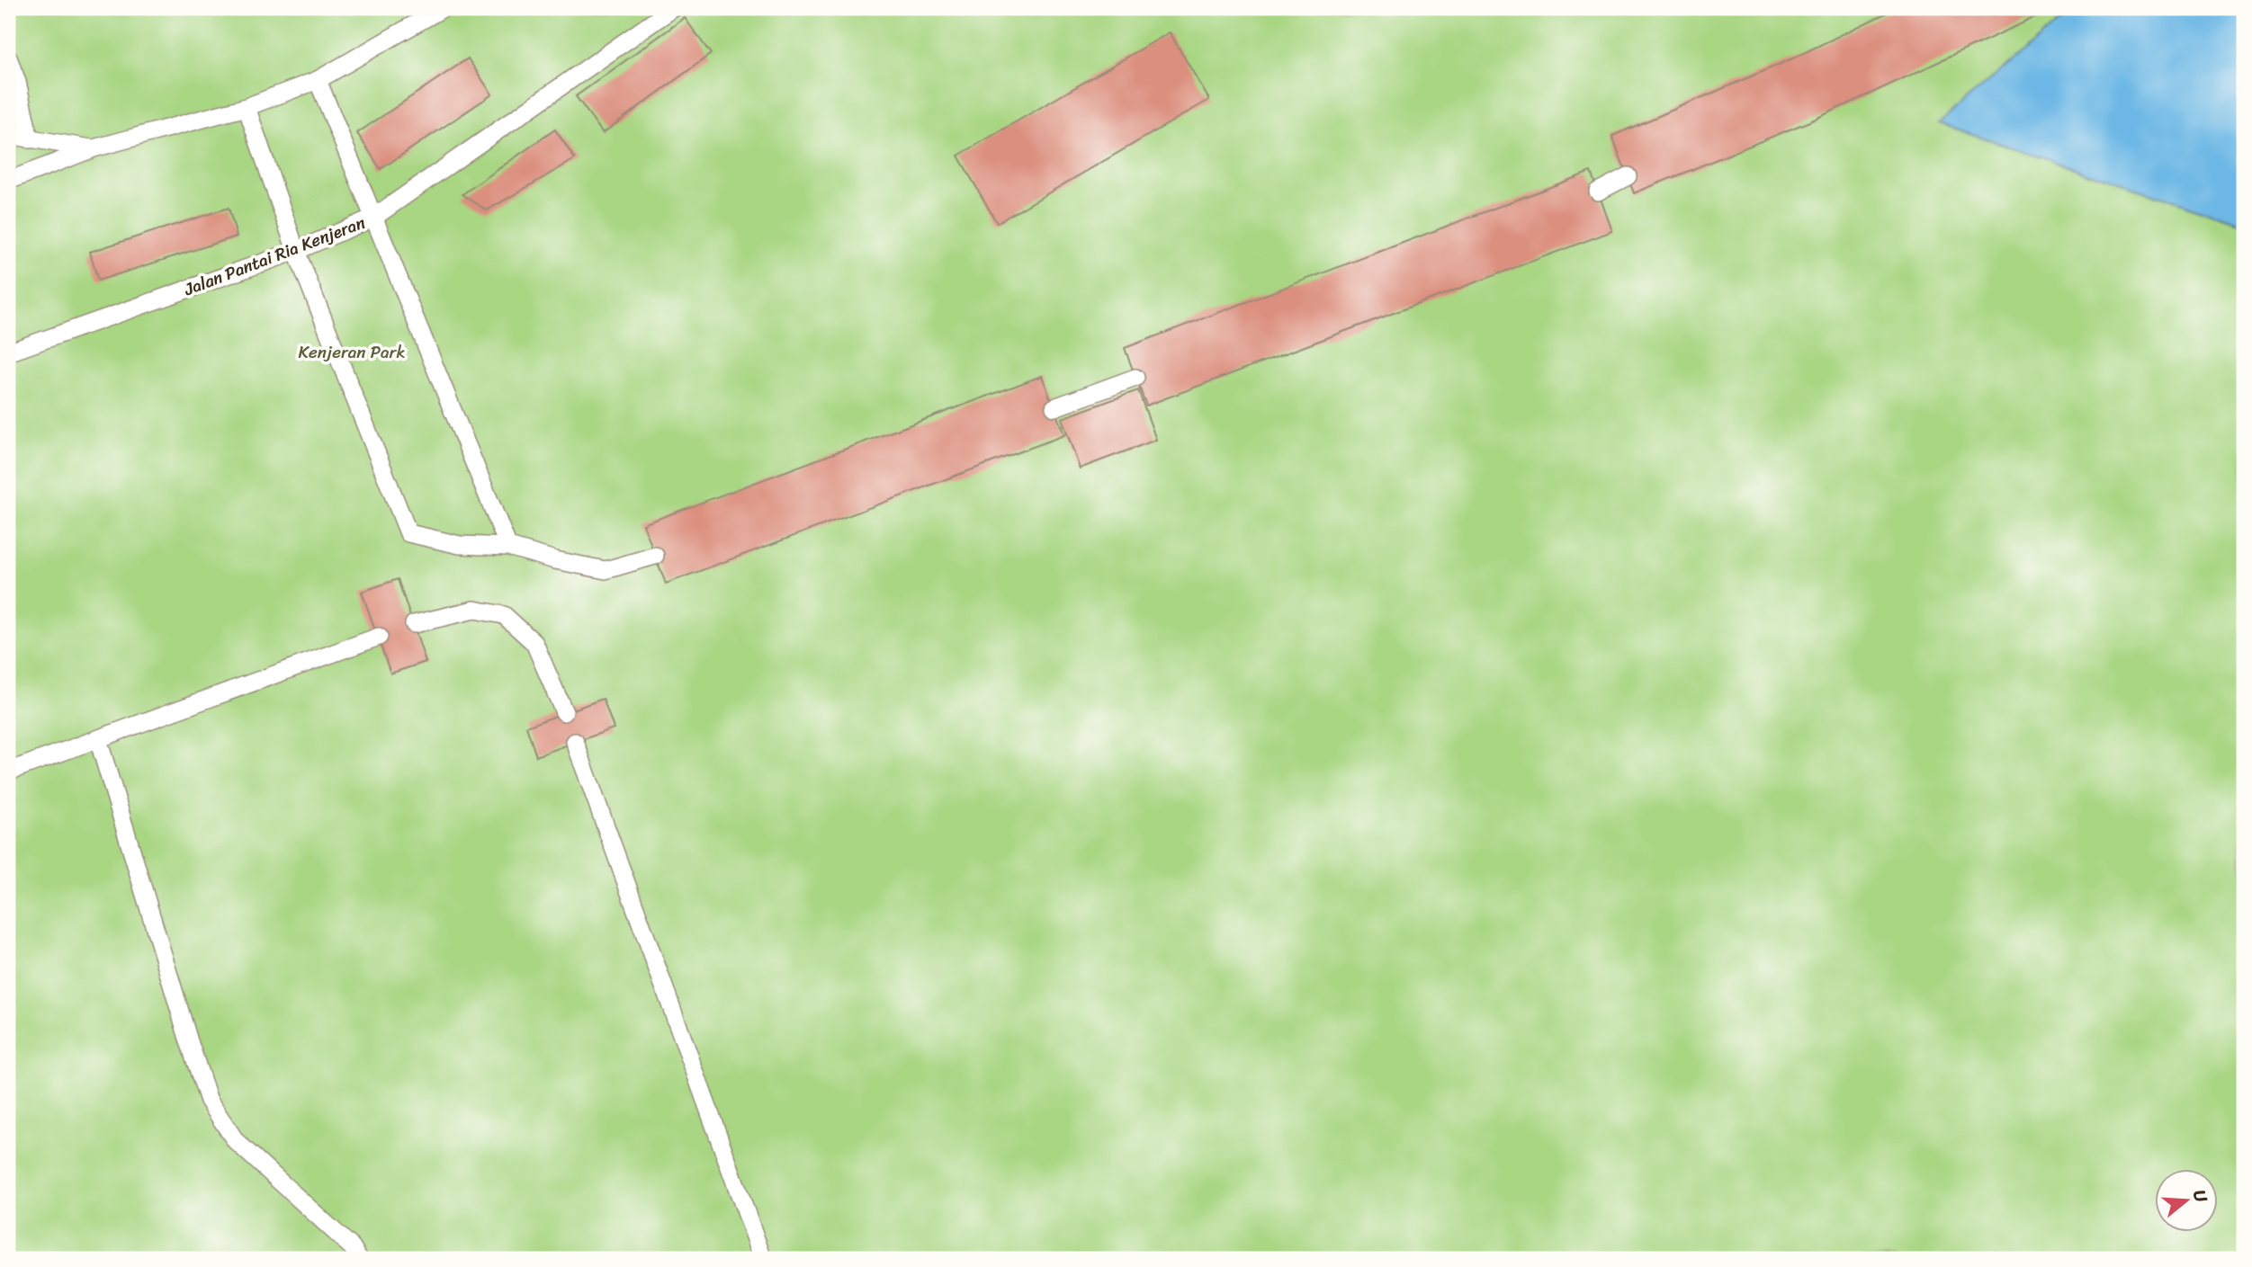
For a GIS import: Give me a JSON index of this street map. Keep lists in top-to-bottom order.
{
  "streets": {
    "lane": ["Jalan Pantai Ria Kenjeran"]
  },
  "parks": ["Kenjeran Park"],
  "north": "right"
}
